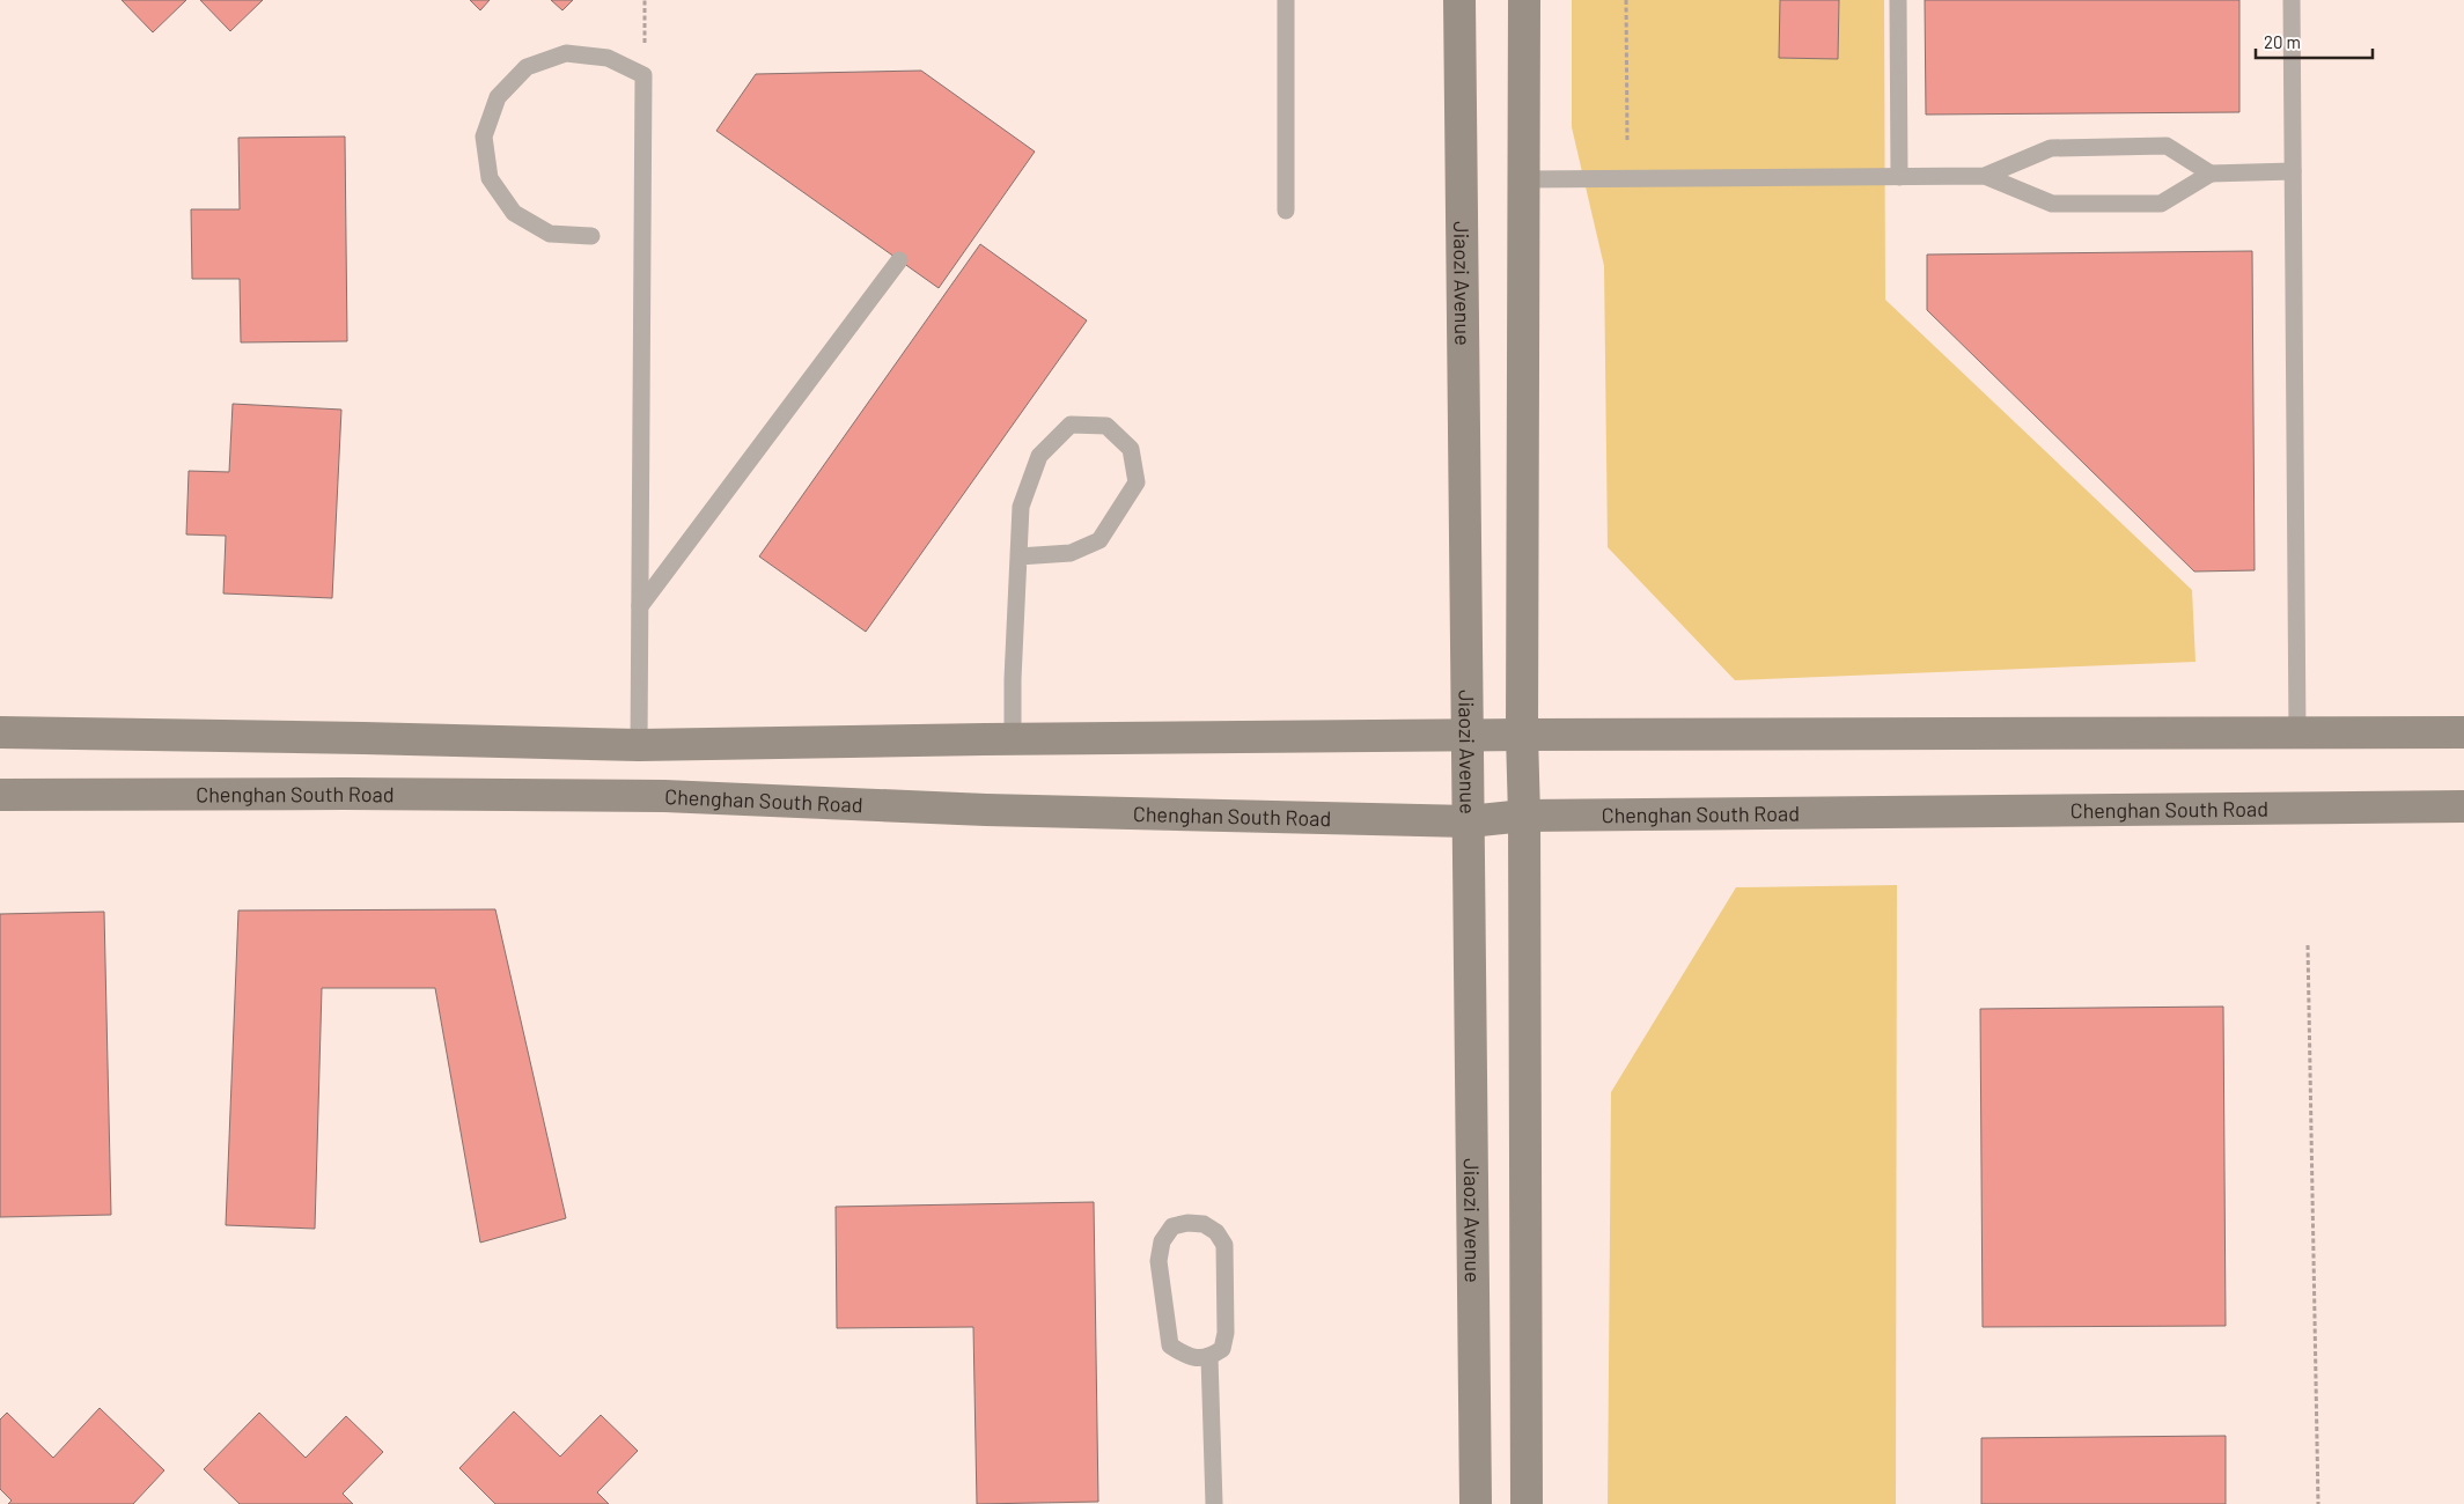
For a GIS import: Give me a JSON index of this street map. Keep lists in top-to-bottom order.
{
  "streets": {
    "main road": ["Jiaozi Avenue", "Chenghan South Road"]
  },
  "crossings": [
    ["Jiaozi Avenue", "Chenghan South Road"]
  ],
  "scale_bar": "20 m"
}
